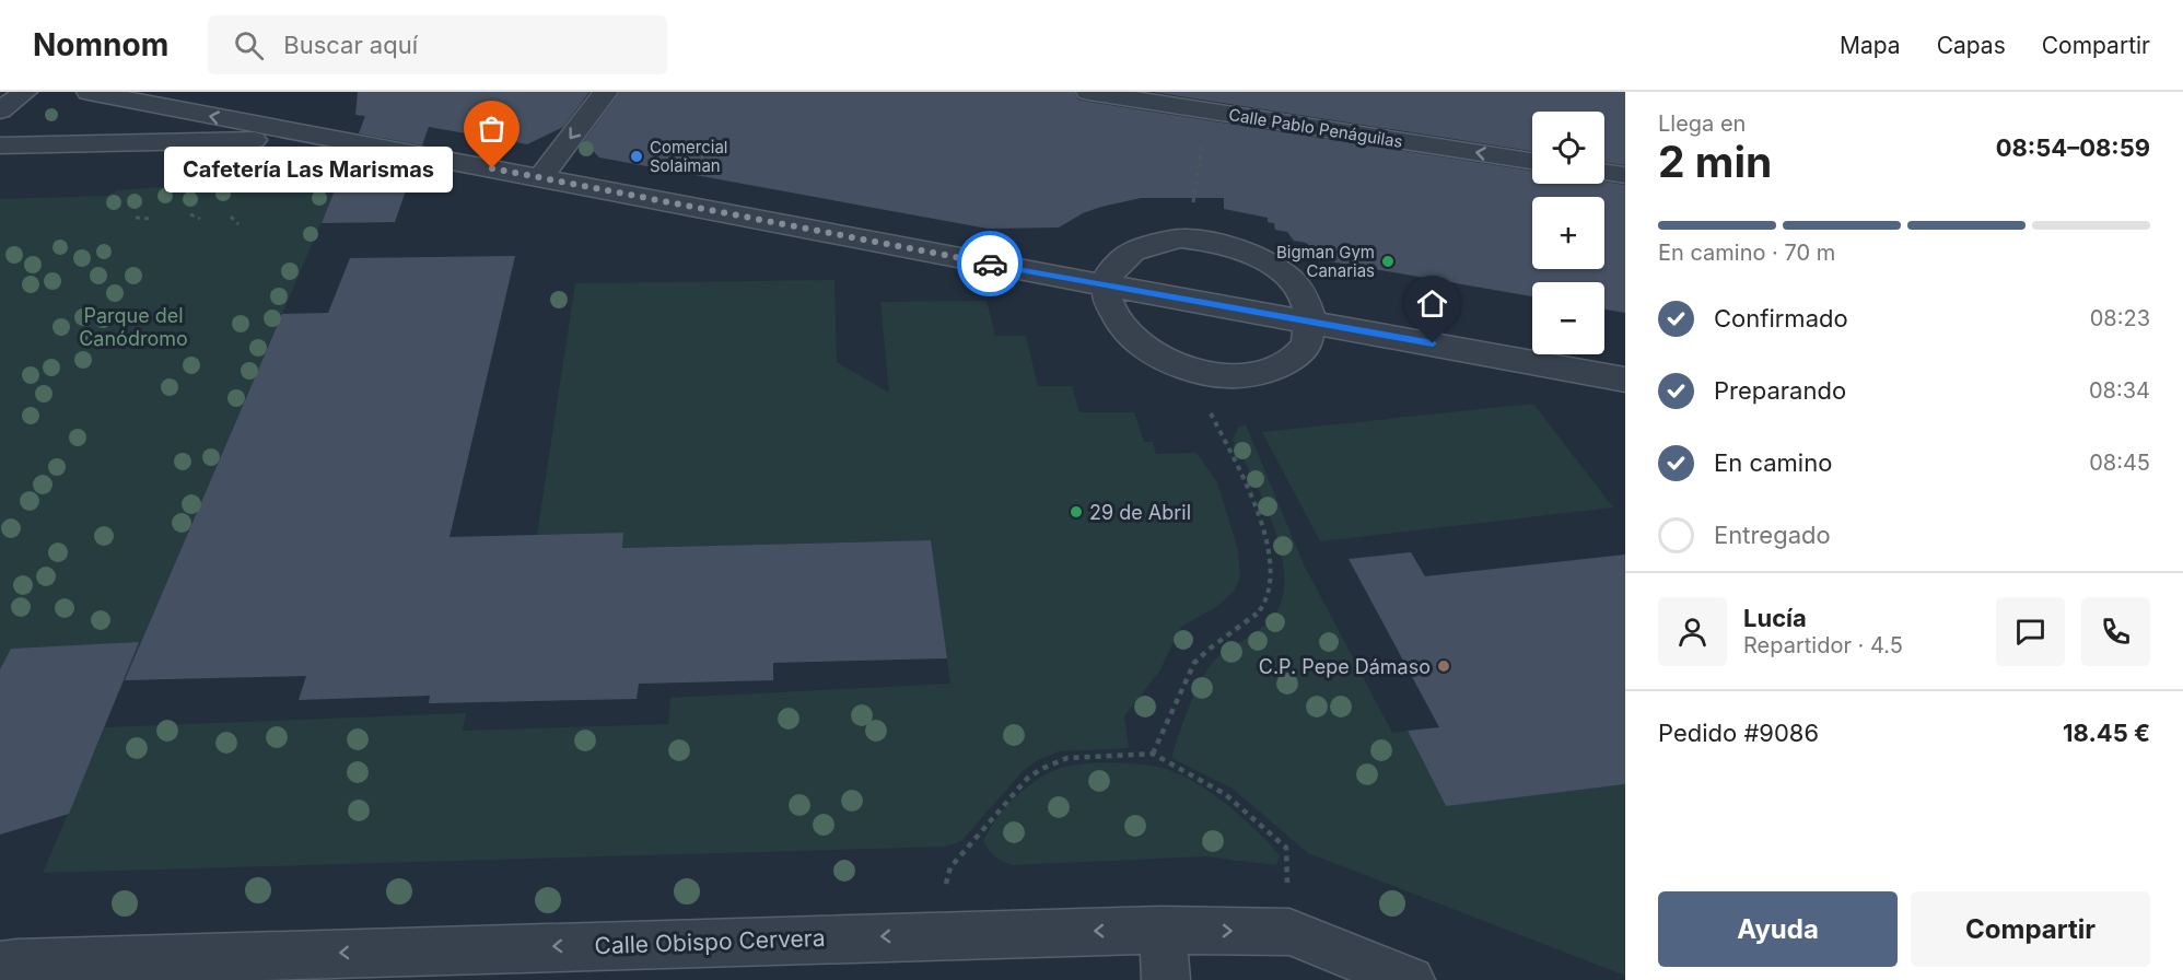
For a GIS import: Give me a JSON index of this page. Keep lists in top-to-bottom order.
{
  "streets": {
    "street": ["Calle Pablo Penáguilas", "Calle Obispo Cervera"]
  },
  "parks": ["Parque del Canódromo"],
  "places": [
    "Comercial Solaiman",
    "Cafetería Las Marismas",
    "Bigman Gym Canarias",
    "29 de Abril",
    "C.P. Pepe Dámaso"
  ],
  "page": {
    "header": "Nomnom",
    "search": "Buscar aquí",
    "nav": ["Mapa", "Capas", "Compartir"],
    "heading": ["2 min", "Llega en", "08:54–08:59"],
    "panel": [
      "Lucía",
      "Repartidor · 4.5",
      "Pedido #9086",
      "18.45 €"
    ],
    "map_buttons": ["+", "−"],
    "bubble": "Cafetería Las Marismas",
    "bar": "En camino · 70 m",
    "list": [
      ["Confirmado", "08:23"],
      ["Preparando", "08:34"],
      ["En camino", "08:45"],
      "Entregado"
    ],
    "buttons": ["Ayuda", "Compartir"]
  }
}
